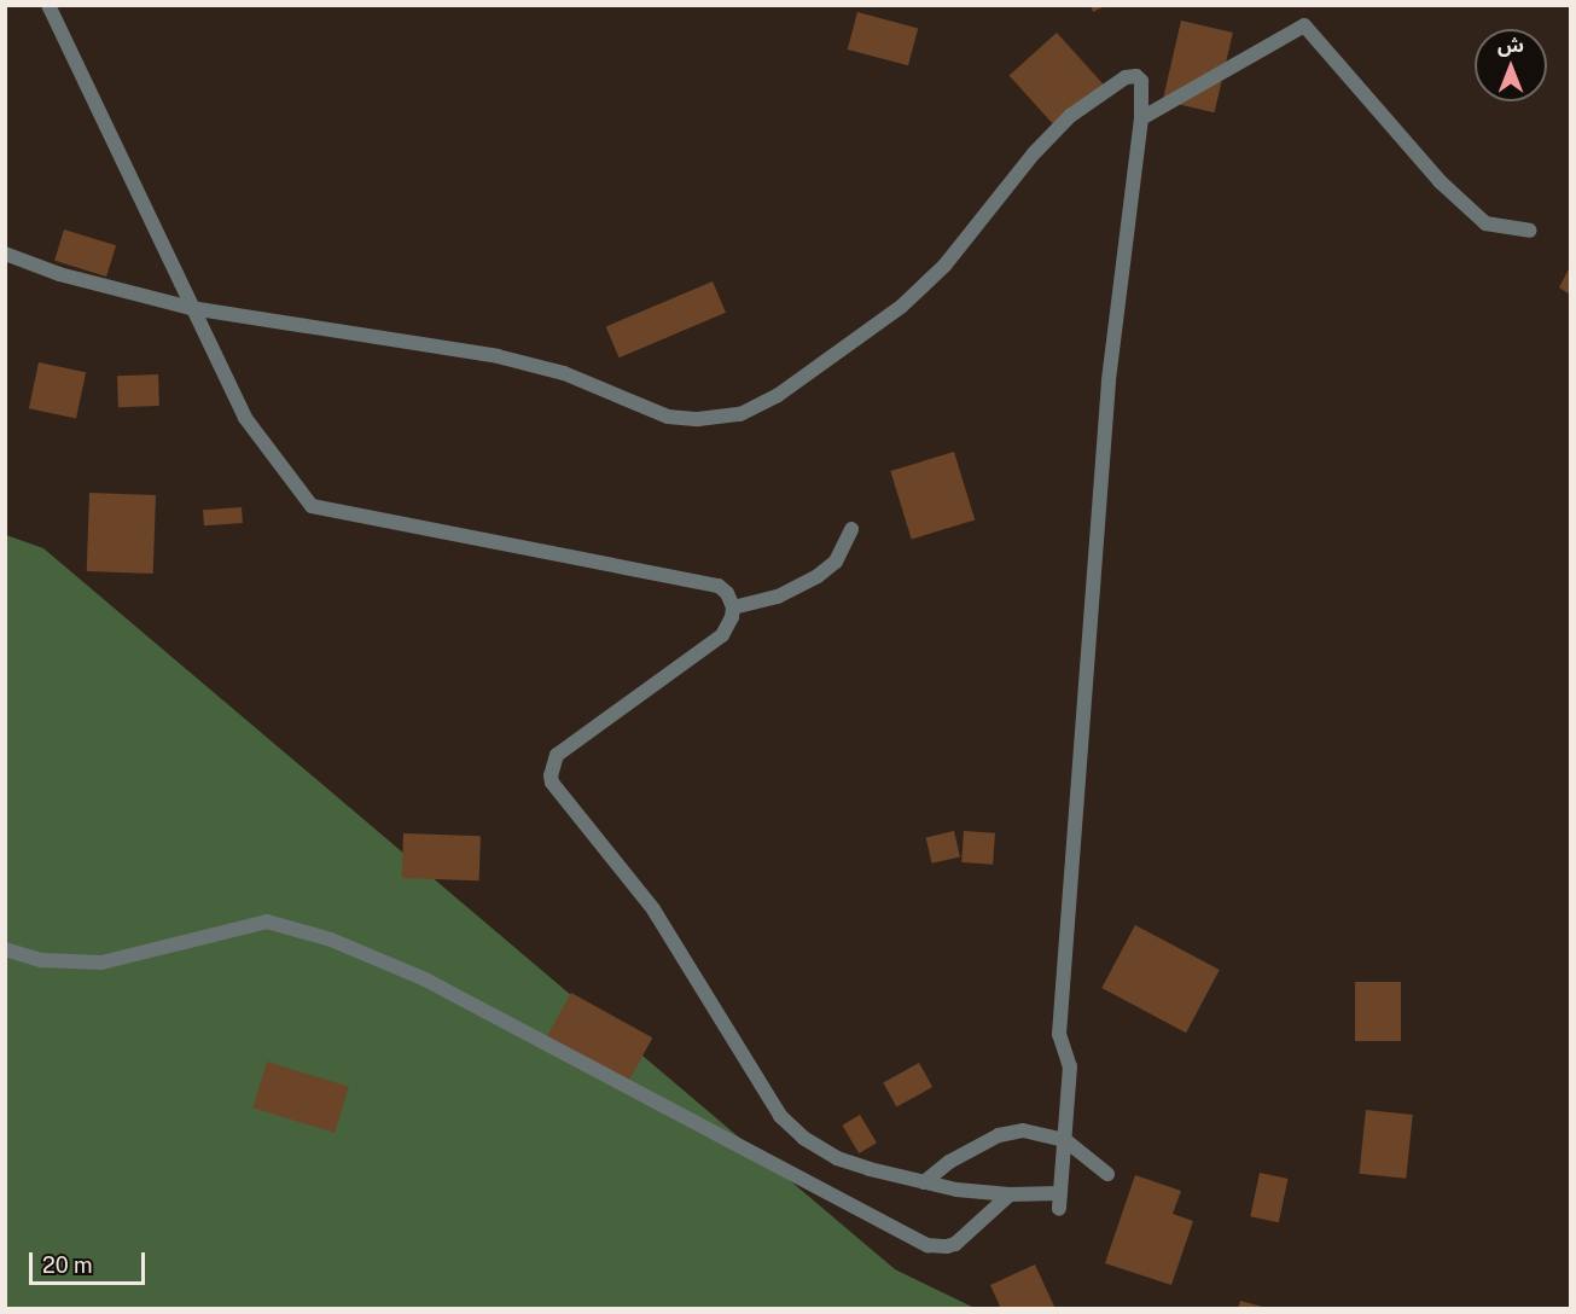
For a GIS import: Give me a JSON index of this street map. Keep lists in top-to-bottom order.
{
  "scale_bar": "20 m",
  "north": "top"
}
